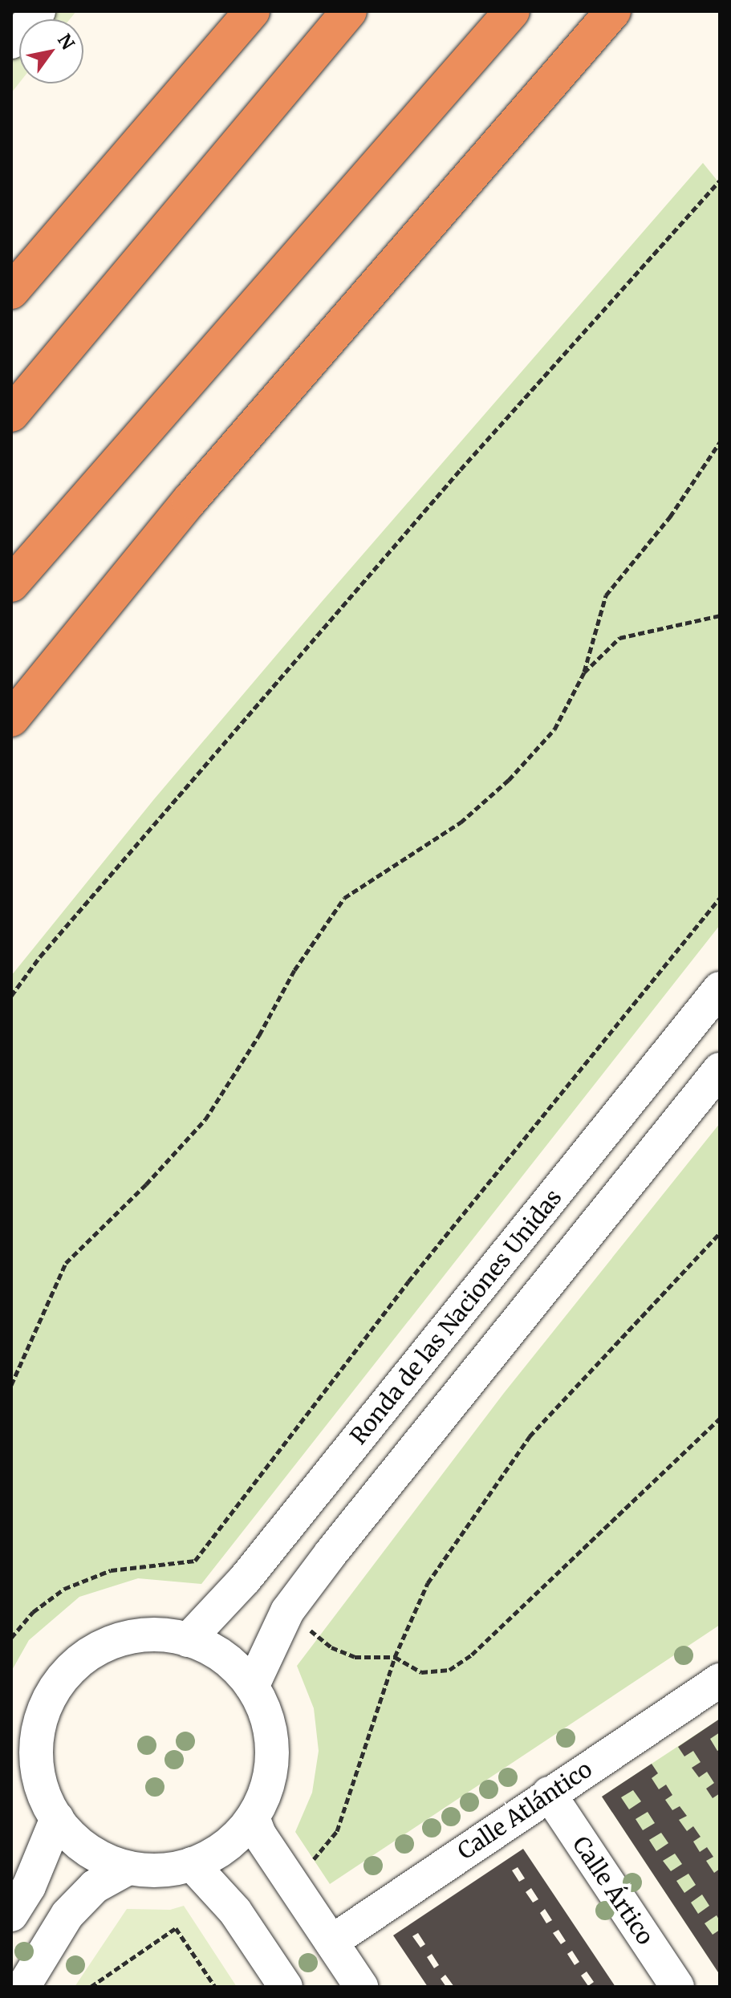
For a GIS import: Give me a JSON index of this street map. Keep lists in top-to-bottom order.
{
  "streets": {
    "street": ["Ronda de las Naciones Unidas", "Calle Atlántico", "Calle Ártico"]
  },
  "crossings": [
    ["Calle Atlántico", "Calle Ártico"]
  ],
  "north": "top right"
}
